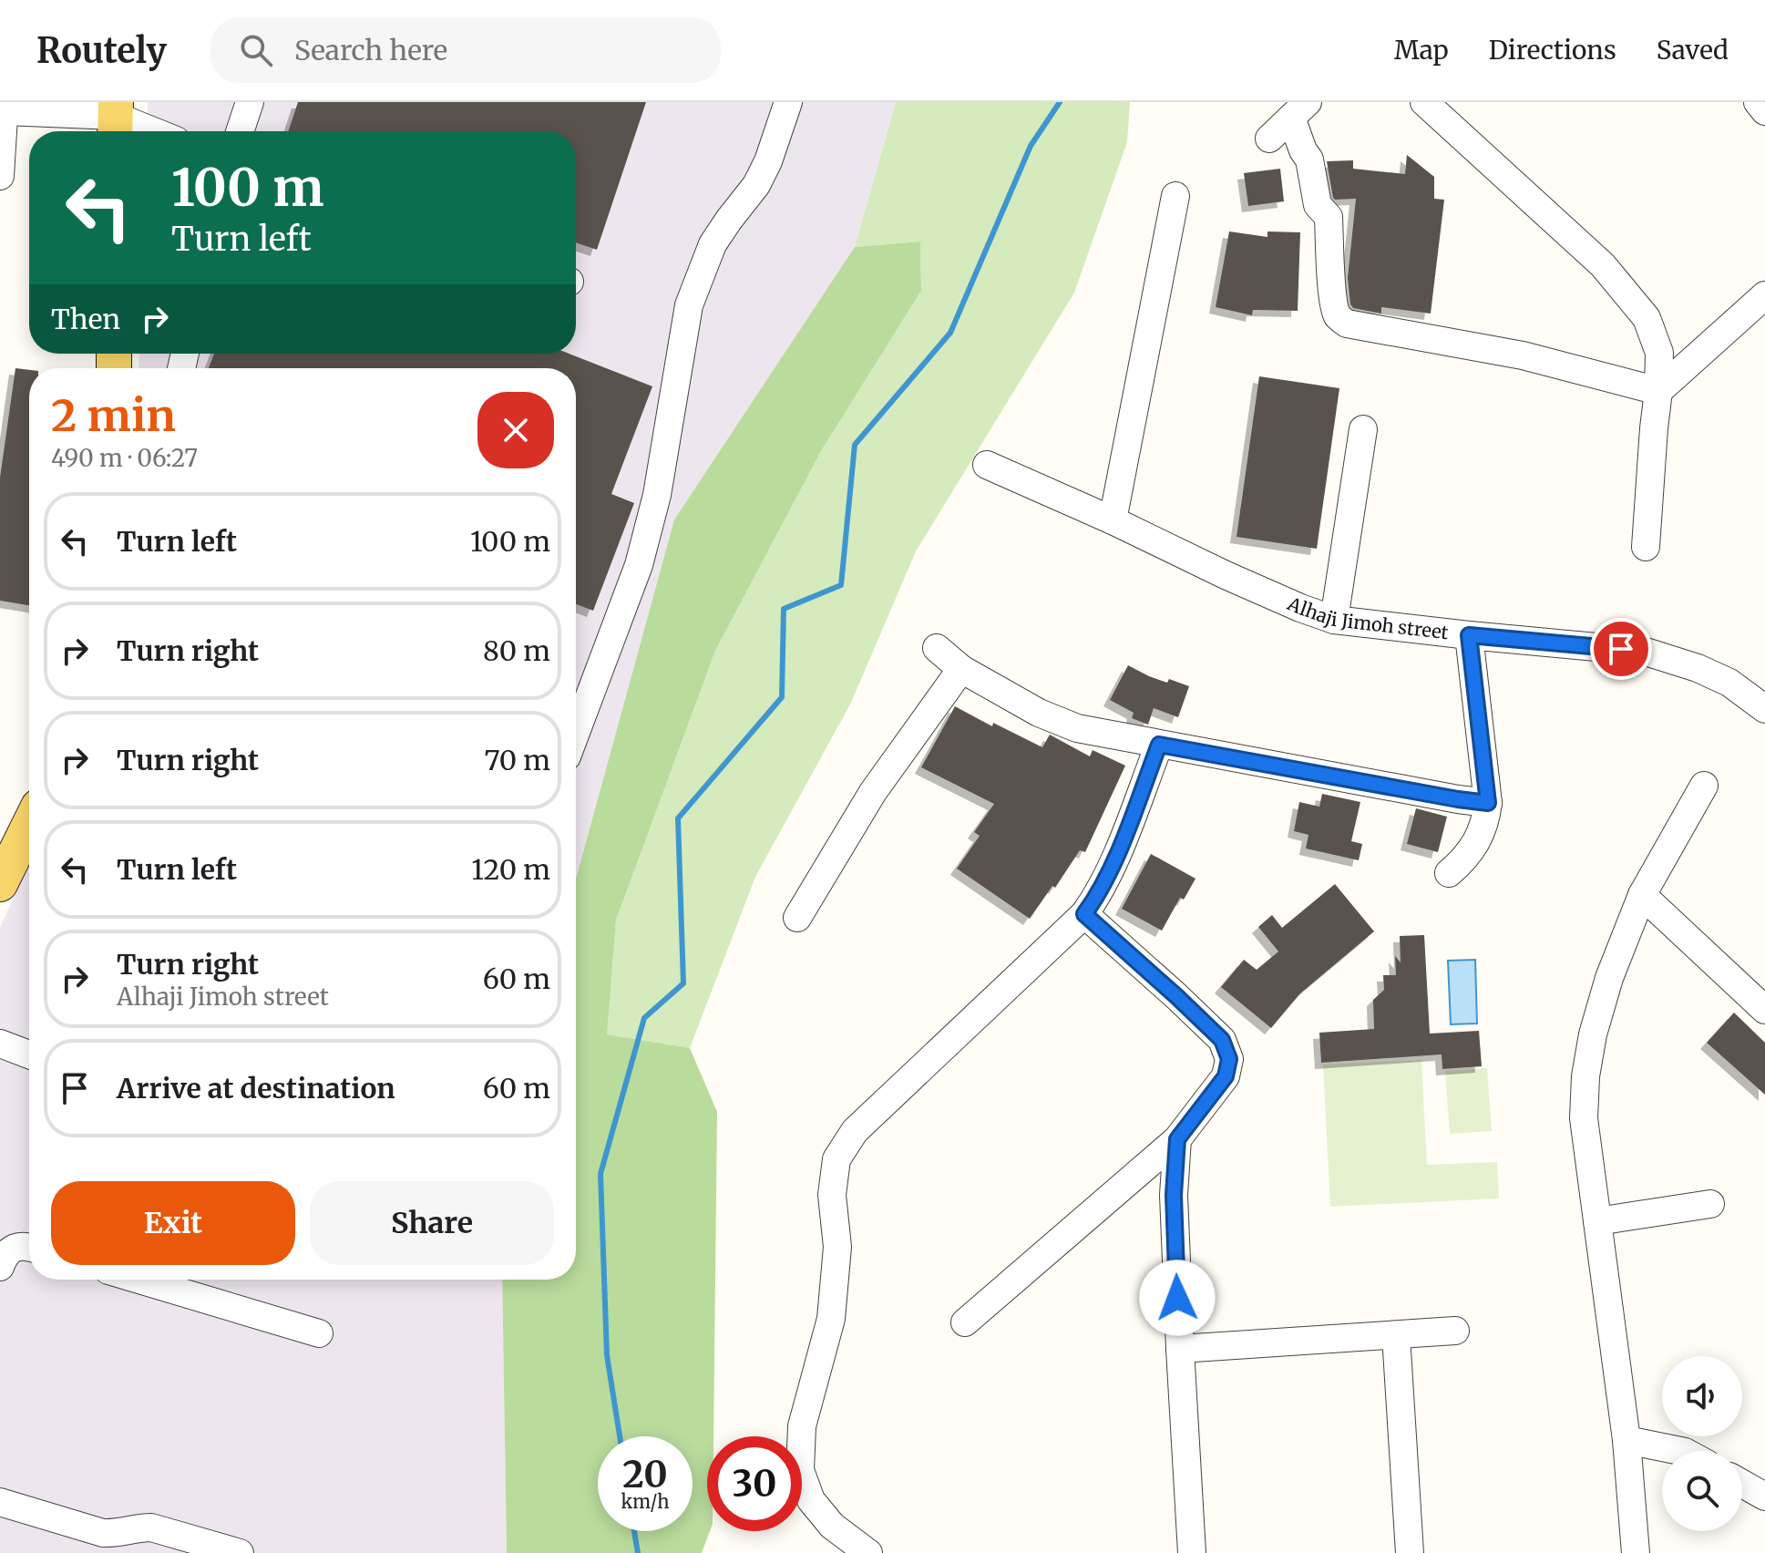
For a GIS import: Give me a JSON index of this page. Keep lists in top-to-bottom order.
{
  "streets": {
    "street": ["Alhaji Jimoh street"]
  },
  "page": {
    "header": "Routely",
    "search": "Search here",
    "nav": ["Map", "Directions", "Saved"],
    "turn": ["100 m", "Turn left"],
    "then": "Then",
    "heading": ["2 min", "490 m · 06:27"],
    "list": [
      {
        "name": "Turn left",
        "value": "100 m"
      },
      {
        "name": "Turn right",
        "value": "80 m"
      },
      {
        "name": "Turn right",
        "value": "70 m"
      },
      {
        "name": "Turn left",
        "value": "120 m"
      },
      {
        "name": "Turn right",
        "note": "Alhaji Jimoh street",
        "value": "60 m"
      },
      {
        "name": "Arrive at destination",
        "value": "60 m"
      }
    ],
    "buttons": ["Exit", "Share"],
    "speed": "20 km/h",
    "limit": "30"
  }
}
